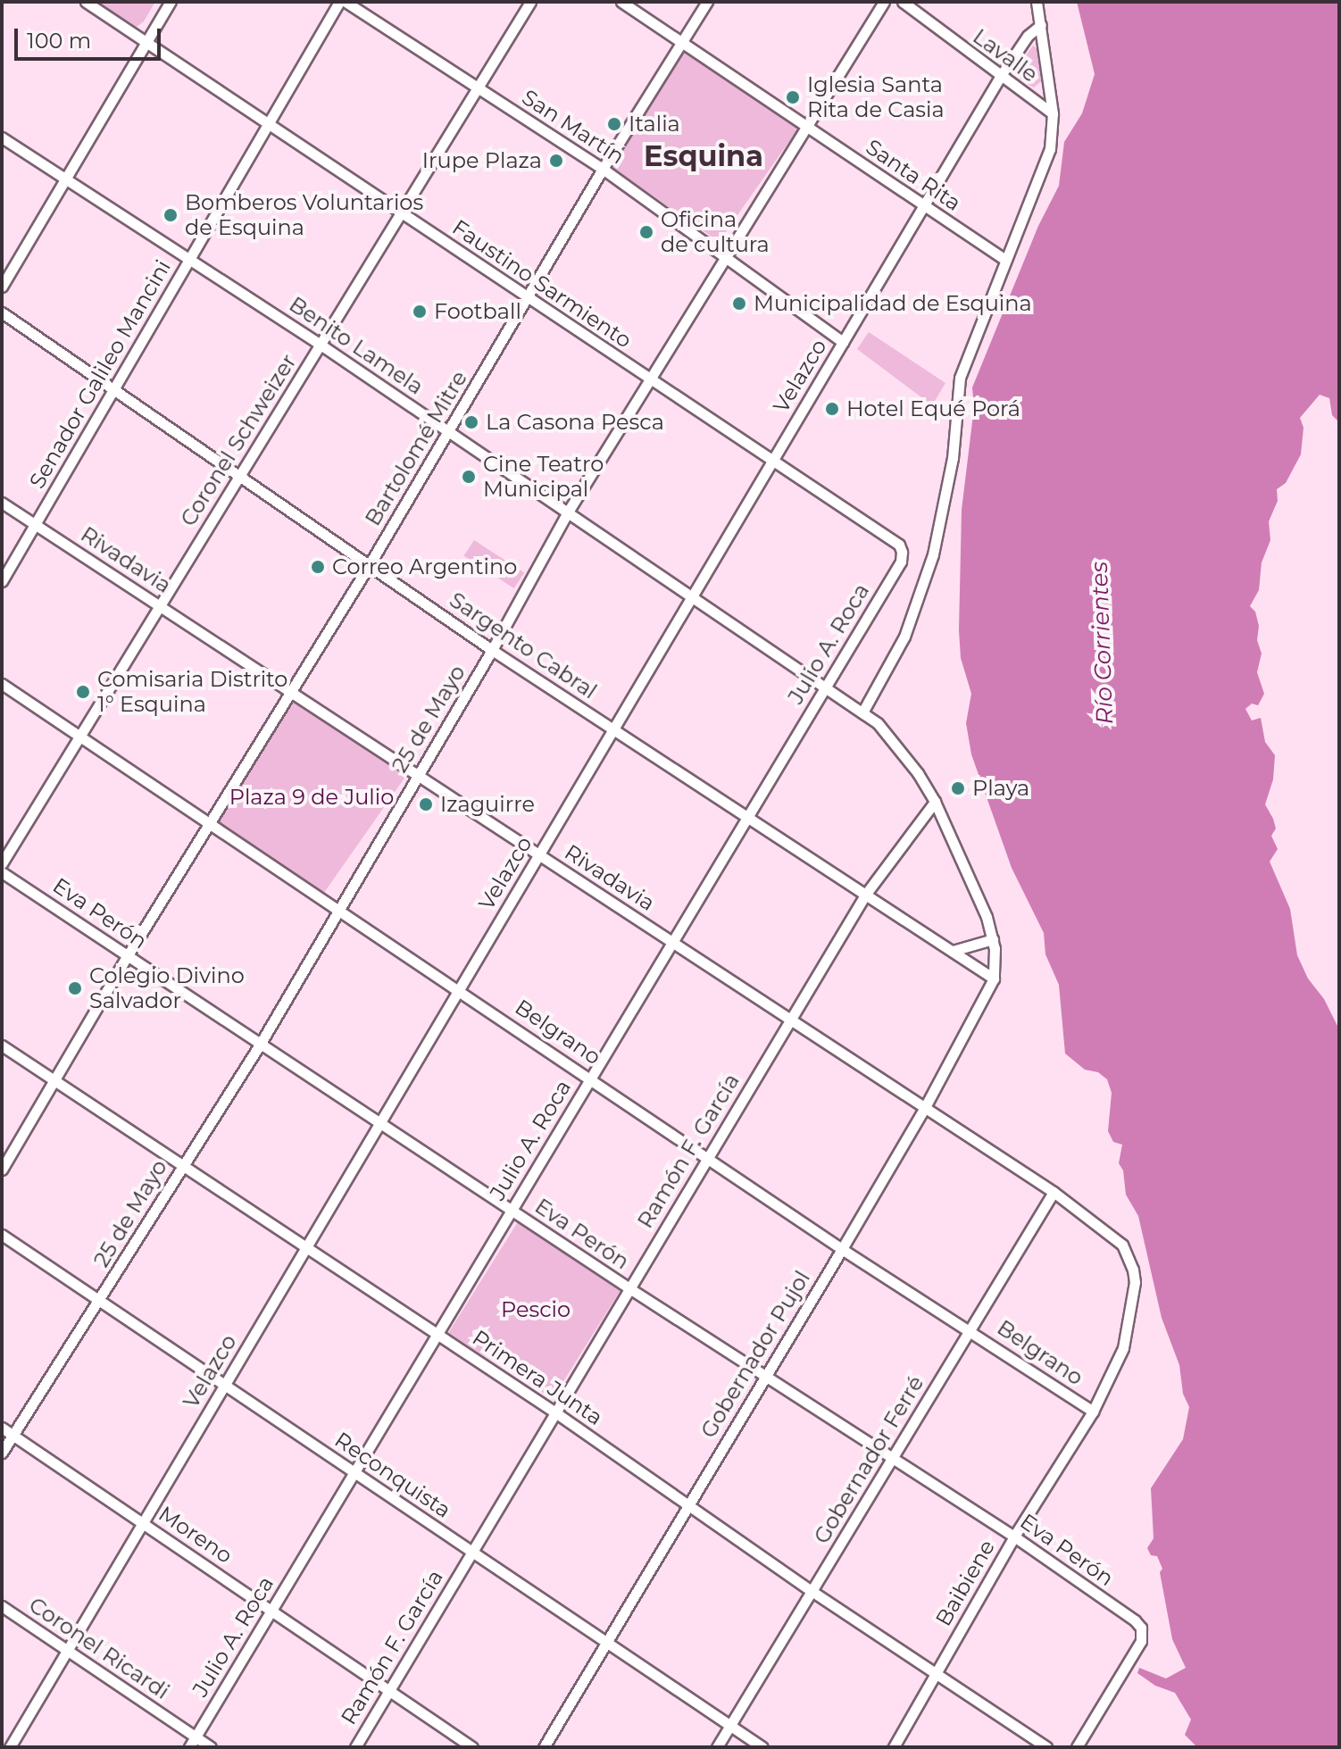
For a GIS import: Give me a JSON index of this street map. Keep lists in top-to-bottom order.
{
  "streets": {
    "street": [
      "Lavalle",
      "San Martín",
      "Santa Rita",
      "Faustino Sarmiento",
      "Benito Lamela",
      "Senador Galileo Mancini",
      "Velazco",
      "Coronel Schweizer",
      "Bartolomé Mitre",
      "Rivadavia",
      "Julio A. Roca",
      "Sargento Cabral",
      "25 de Mayo",
      "Eva Perón",
      "Belgrano",
      "Ramón F. García",
      "Gobernador Pujol",
      "Primera Junta",
      "Gobernador Ferré",
      "Reconquista",
      "Moreno",
      "Baibiene",
      "Coronel Ricardi"
    ]
  },
  "crossings": [
    ["Lavalle", "Velazco"],
    ["San Martín", "Velazco"],
    ["San Martín", "Coronel Schweizer"],
    ["San Martín", "Bartolomé Mitre"],
    ["San Martín", "25 de Mayo"],
    ["Santa Rita", "Velazco"],
    ["Santa Rita", "Bartolomé Mitre"],
    ["Santa Rita", "25 de Mayo"],
    ["Faustino Sarmiento", "Senador Galileo Mancini"],
    ["Faustino Sarmiento", "Velazco"],
    ["Faustino Sarmiento", "Coronel Schweizer"],
    ["Faustino Sarmiento", "Bartolomé Mitre"],
    ["Faustino Sarmiento", "Julio A. Roca"],
    ["Faustino Sarmiento", "25 de Mayo"],
    ["Benito Lamela", "Senador Galileo Mancini"],
    ["Benito Lamela", "Velazco"],
    ["Benito Lamela", "Coronel Schweizer"],
    ["Benito Lamela", "Bartolomé Mitre"],
    ["Benito Lamela", "Julio A. Roca"],
    ["Benito Lamela", "Sargento Cabral"],
    ["Benito Lamela", "25 de Mayo"],
    ["Benito Lamela", "Ramón F. García"],
    ["Benito Lamela", "Gobernador Pujol"],
    ["Senador Galileo Mancini", "Rivadavia"],
    ["Senador Galileo Mancini", "Sargento Cabral"],
    ["Velazco", "Rivadavia"],
    ["Velazco", "Sargento Cabral"],
    ["Velazco", "Eva Perón"],
    ["Velazco", "Belgrano"],
    ["Velazco", "Primera Junta"],
    ["Velazco", "Reconquista"],
    ["Velazco", "Moreno"],
    ["Velazco", "Coronel Ricardi"],
    ["Coronel Schweizer", "Rivadavia"],
    ["Coronel Schweizer", "Sargento Cabral"],
    ["Coronel Schweizer", "Belgrano"],
    ["Bartolomé Mitre", "Rivadavia"],
    ["Bartolomé Mitre", "Sargento Cabral"],
    ["Bartolomé Mitre", "Eva Perón"],
    ["Bartolomé Mitre", "Belgrano"],
    ["Bartolomé Mitre", "Primera Junta"],
    ["Rivadavia", "Julio A. Roca"],
    ["Rivadavia", "25 de Mayo"],
    ["Rivadavia", "Ramón F. García"],
    ["Rivadavia", "Gobernador Pujol"],
    ["Rivadavia", "Gobernador Ferré"],
    ["Rivadavia", "Baibiene"],
    ["Julio A. Roca", "Sargento Cabral"],
    ["Julio A. Roca", "Eva Perón"],
    ["Julio A. Roca", "Belgrano"],
    ["Julio A. Roca", "Primera Junta"],
    ["Julio A. Roca", "Reconquista"],
    ["Julio A. Roca", "Moreno"],
    ["Julio A. Roca", "Coronel Ricardi"],
    ["Sargento Cabral", "25 de Mayo"],
    ["Sargento Cabral", "Ramón F. García"],
    ["Sargento Cabral", "Gobernador Pujol"],
    ["25 de Mayo", "Eva Perón"],
    ["25 de Mayo", "Belgrano"],
    ["25 de Mayo", "Primera Junta"],
    ["25 de Mayo", "Reconquista"],
    ["25 de Mayo", "Moreno"],
    ["Eva Perón", "Ramón F. García"],
    ["Eva Perón", "Gobernador Pujol"],
    ["Eva Perón", "Gobernador Ferré"],
    ["Eva Perón", "Baibiene"],
    ["Belgrano", "Ramón F. García"],
    ["Belgrano", "Gobernador Pujol"],
    ["Belgrano", "Gobernador Ferré"],
    ["Belgrano", "Baibiene"],
    ["Ramón F. García", "Primera Junta"],
    ["Ramón F. García", "Reconquista"],
    ["Ramón F. García", "Moreno"],
    ["Gobernador Pujol", "Primera Junta"],
    ["Gobernador Pujol", "Reconquista"],
    ["Primera Junta", "Gobernador Ferré"],
    ["Primera Junta", "Baibiene"],
    ["Gobernador Ferré", "Reconquista"]
  ],
  "districts": ["Esquina"],
  "water": ["Río Corrientes"],
  "parks": ["Plaza 9 de Julio", "Pescio"],
  "places": [
    "Iglesia Santa Rita de Casia",
    "Italia",
    "Irupe Plaza",
    "Bomberos Voluntarios de Esquina",
    "Oficina de cultura",
    "Municipalidad de Esquina",
    "Football",
    "Hotel Equé Porá",
    "La Casona Pesca",
    "Cine Teatro Municipal",
    "Correo Argentino",
    "Comisaria Distrito 1° Esquina",
    "Playa",
    "Izaguirre",
    "Colegio Divino Salvador"
  ],
  "scale_bar": "100 m"
}
